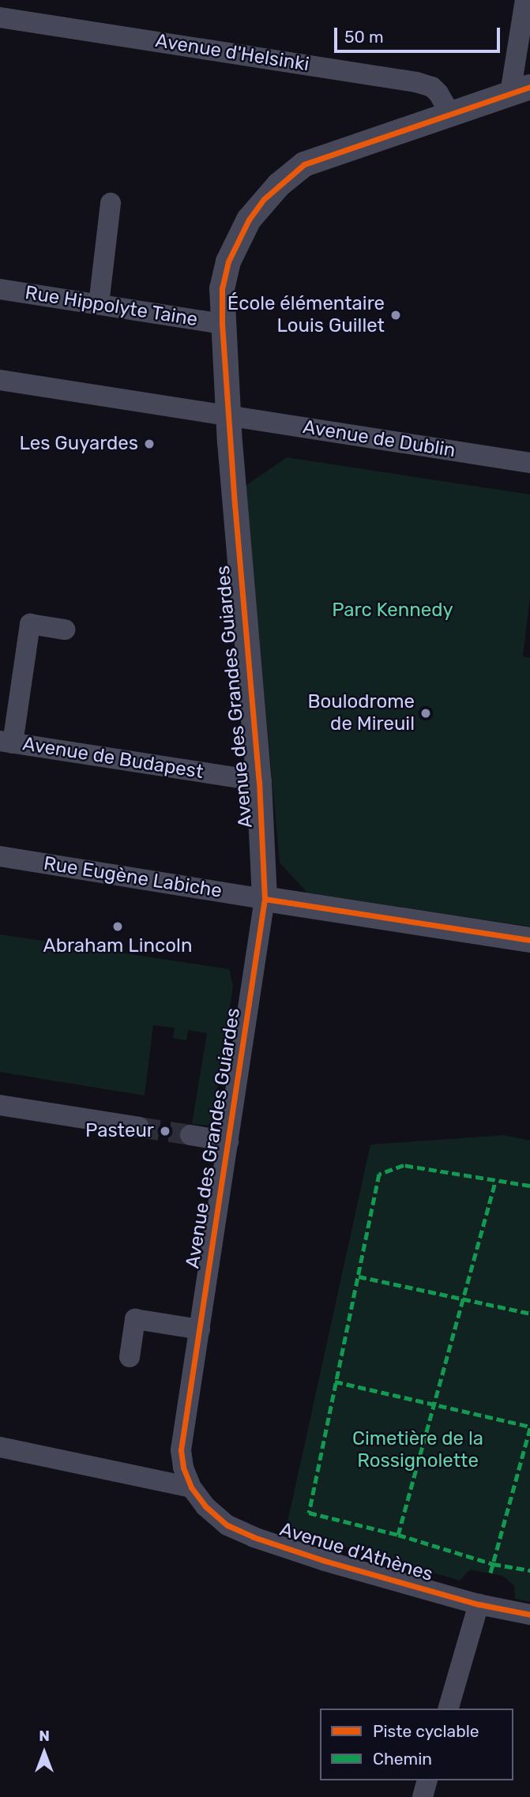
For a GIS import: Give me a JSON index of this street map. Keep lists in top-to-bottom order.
{
  "streets": {
    "street": [
      "Avenue d'Helsinki",
      "Rue Hippolyte Taine",
      "Avenue de Dublin",
      "Avenue des Grandes Guiardes",
      "Avenue de Budapest",
      "Rue Eugène Labiche",
      "Avenue d'Athènes"
    ]
  },
  "crossings": [
    ["Avenue d'Helsinki", "Avenue des Grandes Guiardes"],
    ["Rue Hippolyte Taine", "Avenue des Grandes Guiardes"],
    ["Avenue de Dublin", "Avenue des Grandes Guiardes"],
    ["Avenue des Grandes Guiardes", "Avenue de Budapest"],
    ["Avenue des Grandes Guiardes", "Rue Eugène Labiche"],
    ["Avenue des Grandes Guiardes", "Avenue d'Athènes"]
  ],
  "parks": ["Parc Kennedy", "Cimetière de la Rossignolette"],
  "places": [
    "École élémentaire Louis Guillet",
    "Les Guyardes",
    "Boulodrome de Mireuil",
    "Abraham Lincoln",
    "Pasteur"
  ],
  "legend": ["Piste cyclable", "Chemin"],
  "scale_bar": "50 m",
  "north": "top"
}
